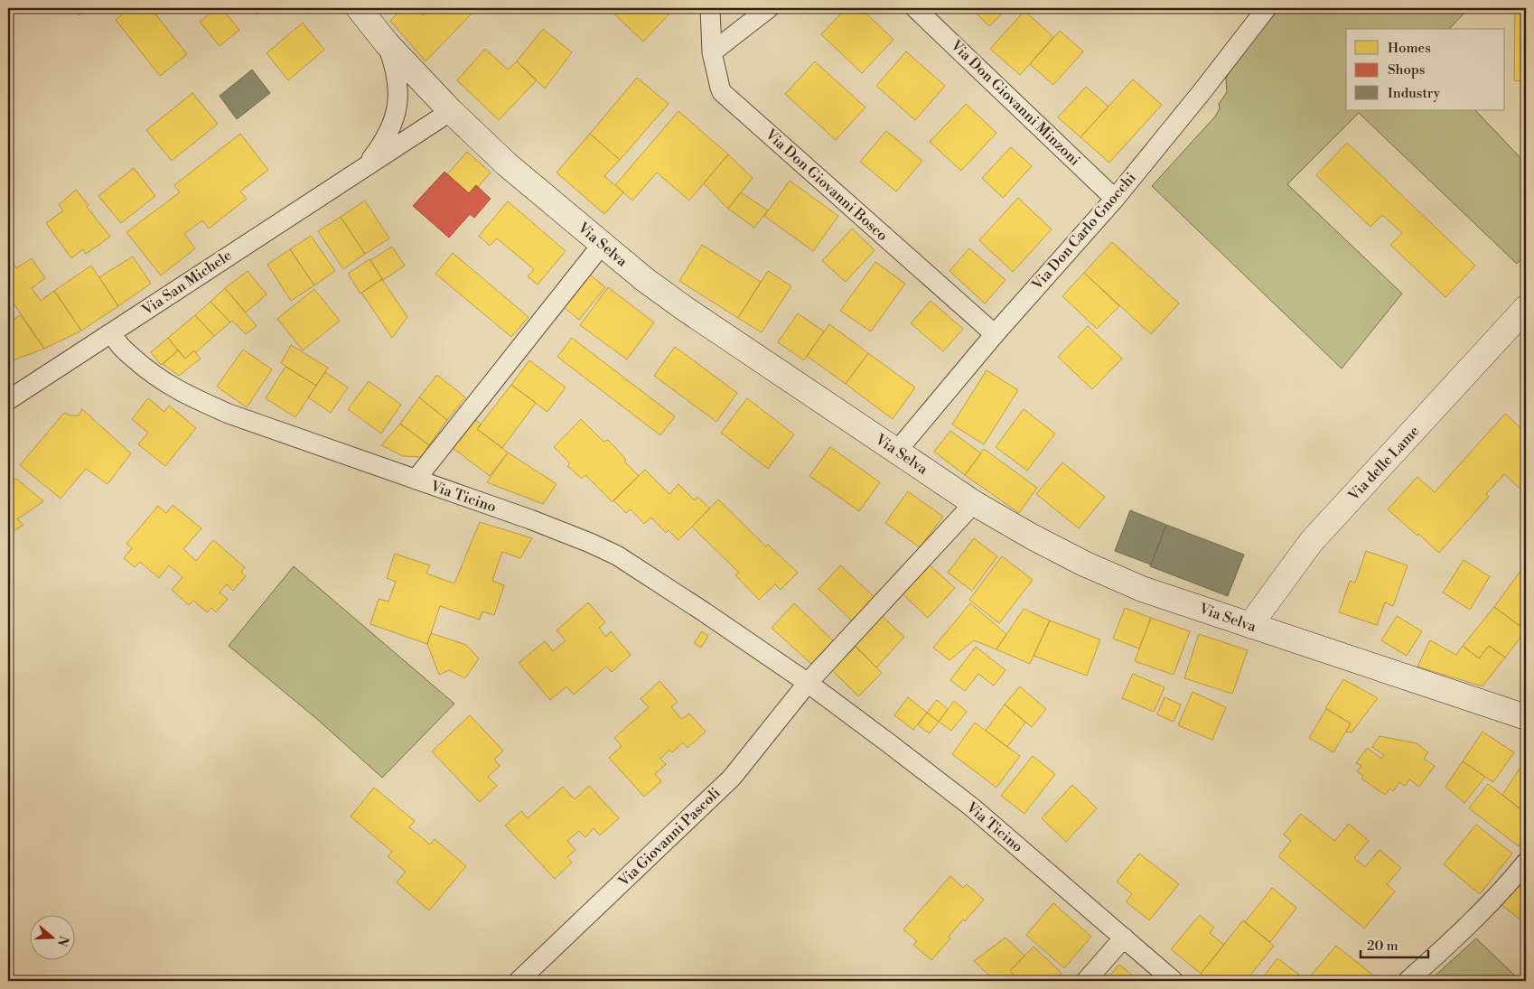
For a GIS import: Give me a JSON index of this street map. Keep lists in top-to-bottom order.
{
  "streets": {
    "main road": ["Via Selva", "Via delle Lame"],
    "street": [
      "Via Don Giovanni Minzoni",
      "Via Don Giovanni Bosco",
      "Via Don Carlo Gnocchi",
      "Via San Michele",
      "Via Ticino",
      "Via Giovanni Pascoli"
    ]
  },
  "crossings": [
    ["Via Don Giovanni Minzoni", "Via Don Carlo Gnocchi"],
    ["Via Don Giovanni Bosco", "Via Don Carlo Gnocchi"],
    ["Via Don Carlo Gnocchi", "Via Selva"],
    ["Via Selva", "Via San Michele"],
    ["Via Selva", "Via delle Lame"],
    ["Via San Michele", "Via Ticino"],
    ["Via Ticino", "Via Giovanni Pascoli"]
  ],
  "legend": ["Homes", "Shops", "Industry"],
  "scale_bar": "20 m",
  "north": "right"
}
